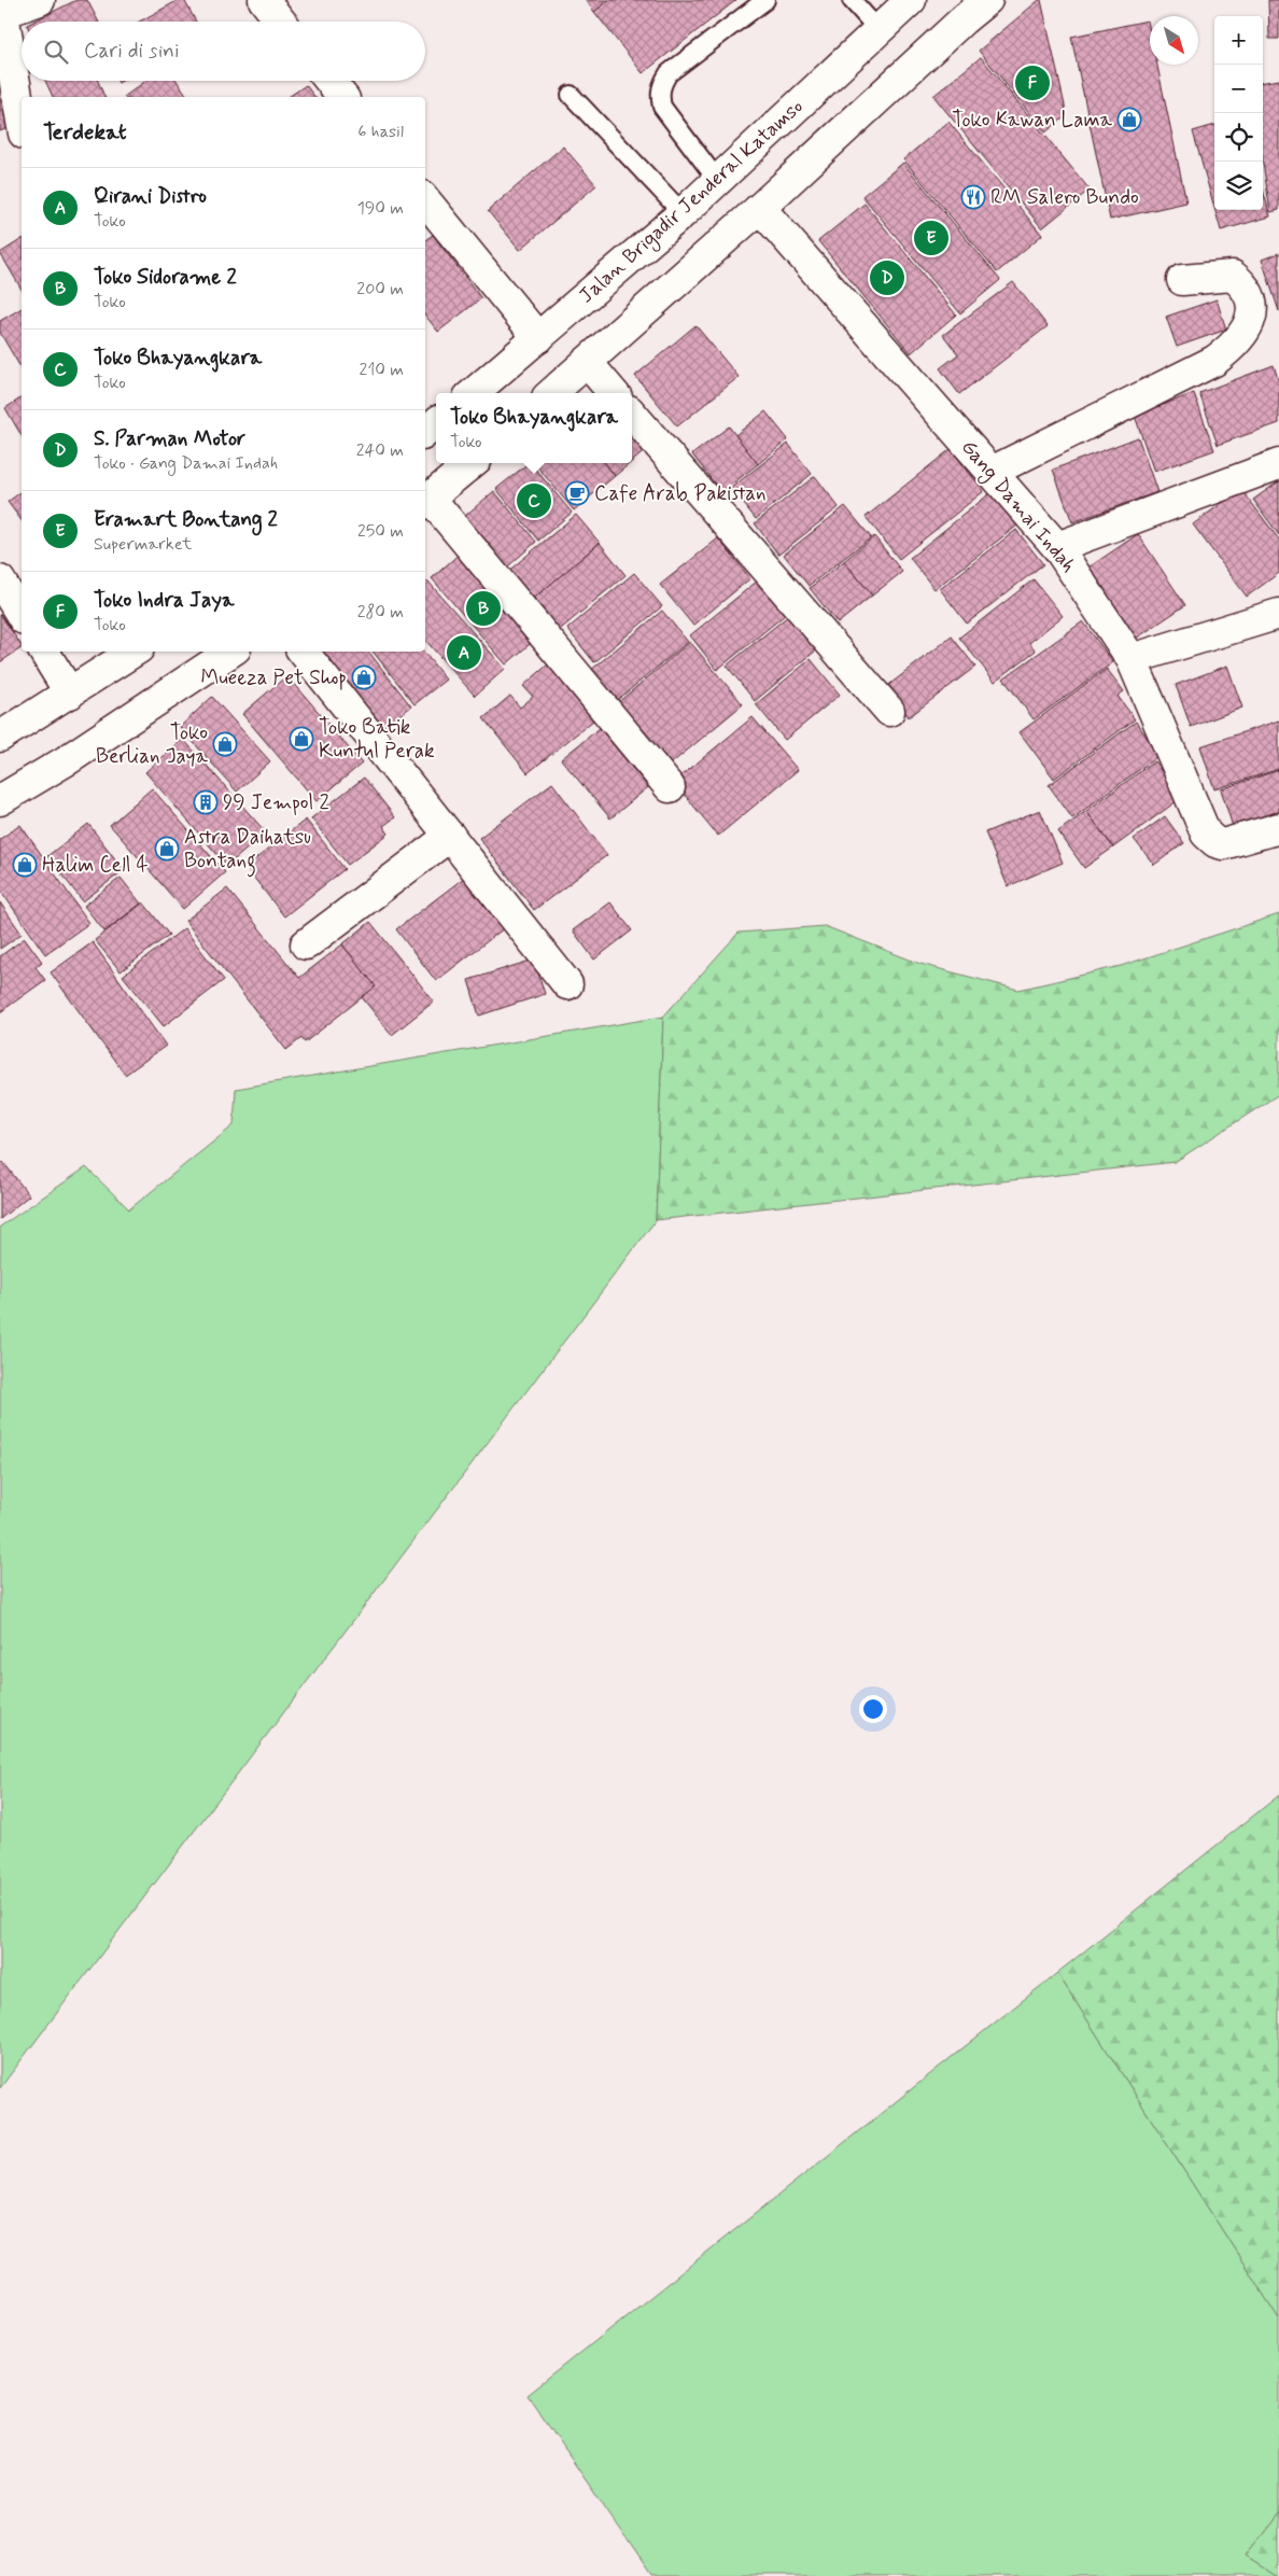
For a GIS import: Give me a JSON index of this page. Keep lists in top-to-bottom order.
{
  "streets": {
    "street": ["Jalan Brigadir Jenderal Katamso", "Gang Damai Indah"]
  },
  "places": {
    "shop": [
      "Toko Kawan Lama",
      "Mueeza Pet Shop",
      "Toko Batik Kuntul Perak",
      "Toko Berlian Jaya",
      "Astra Daihatsu Bontang",
      "Halim Cell 4"
    ],
    "restaurant": ["RM Salero Bundo"],
    "cafe": ["Cafe Arab Pakistan"],
    "building": ["99 Jempol 2"]
  },
  "north": "bottom right",
  "page": {
    "map_buttons": ["+", "−"],
    "search": "Cari di sini",
    "pins": [
      "F",
      "E",
      "D",
      "C",
      "B",
      "A"
    ],
    "heading": ["Terdekat", "6 hasil"],
    "list": [
      {
        "mark": "A",
        "name": "Qirani Distro",
        "note": "Toko",
        "value": "190 m"
      },
      {
        "mark": "B",
        "name": "Toko Sidorame 2",
        "note": "Toko",
        "value": "200 m"
      },
      {
        "mark": "C",
        "name": "Toko Bhayangkara",
        "note": "Toko",
        "value": "210 m"
      },
      {
        "mark": "D",
        "name": "S. Parman Motor",
        "note": "Toko · Gang Damai Indah",
        "value": "240 m"
      },
      {
        "mark": "E",
        "name": "Eramart Bontang 2",
        "note": "Supermarket",
        "value": "250 m"
      },
      {
        "mark": "F",
        "name": "Toko Indra Jaya",
        "note": "Toko",
        "value": "280 m"
      }
    ],
    "popup": ["Toko Bhayangkara", "Toko"]
  }
}
